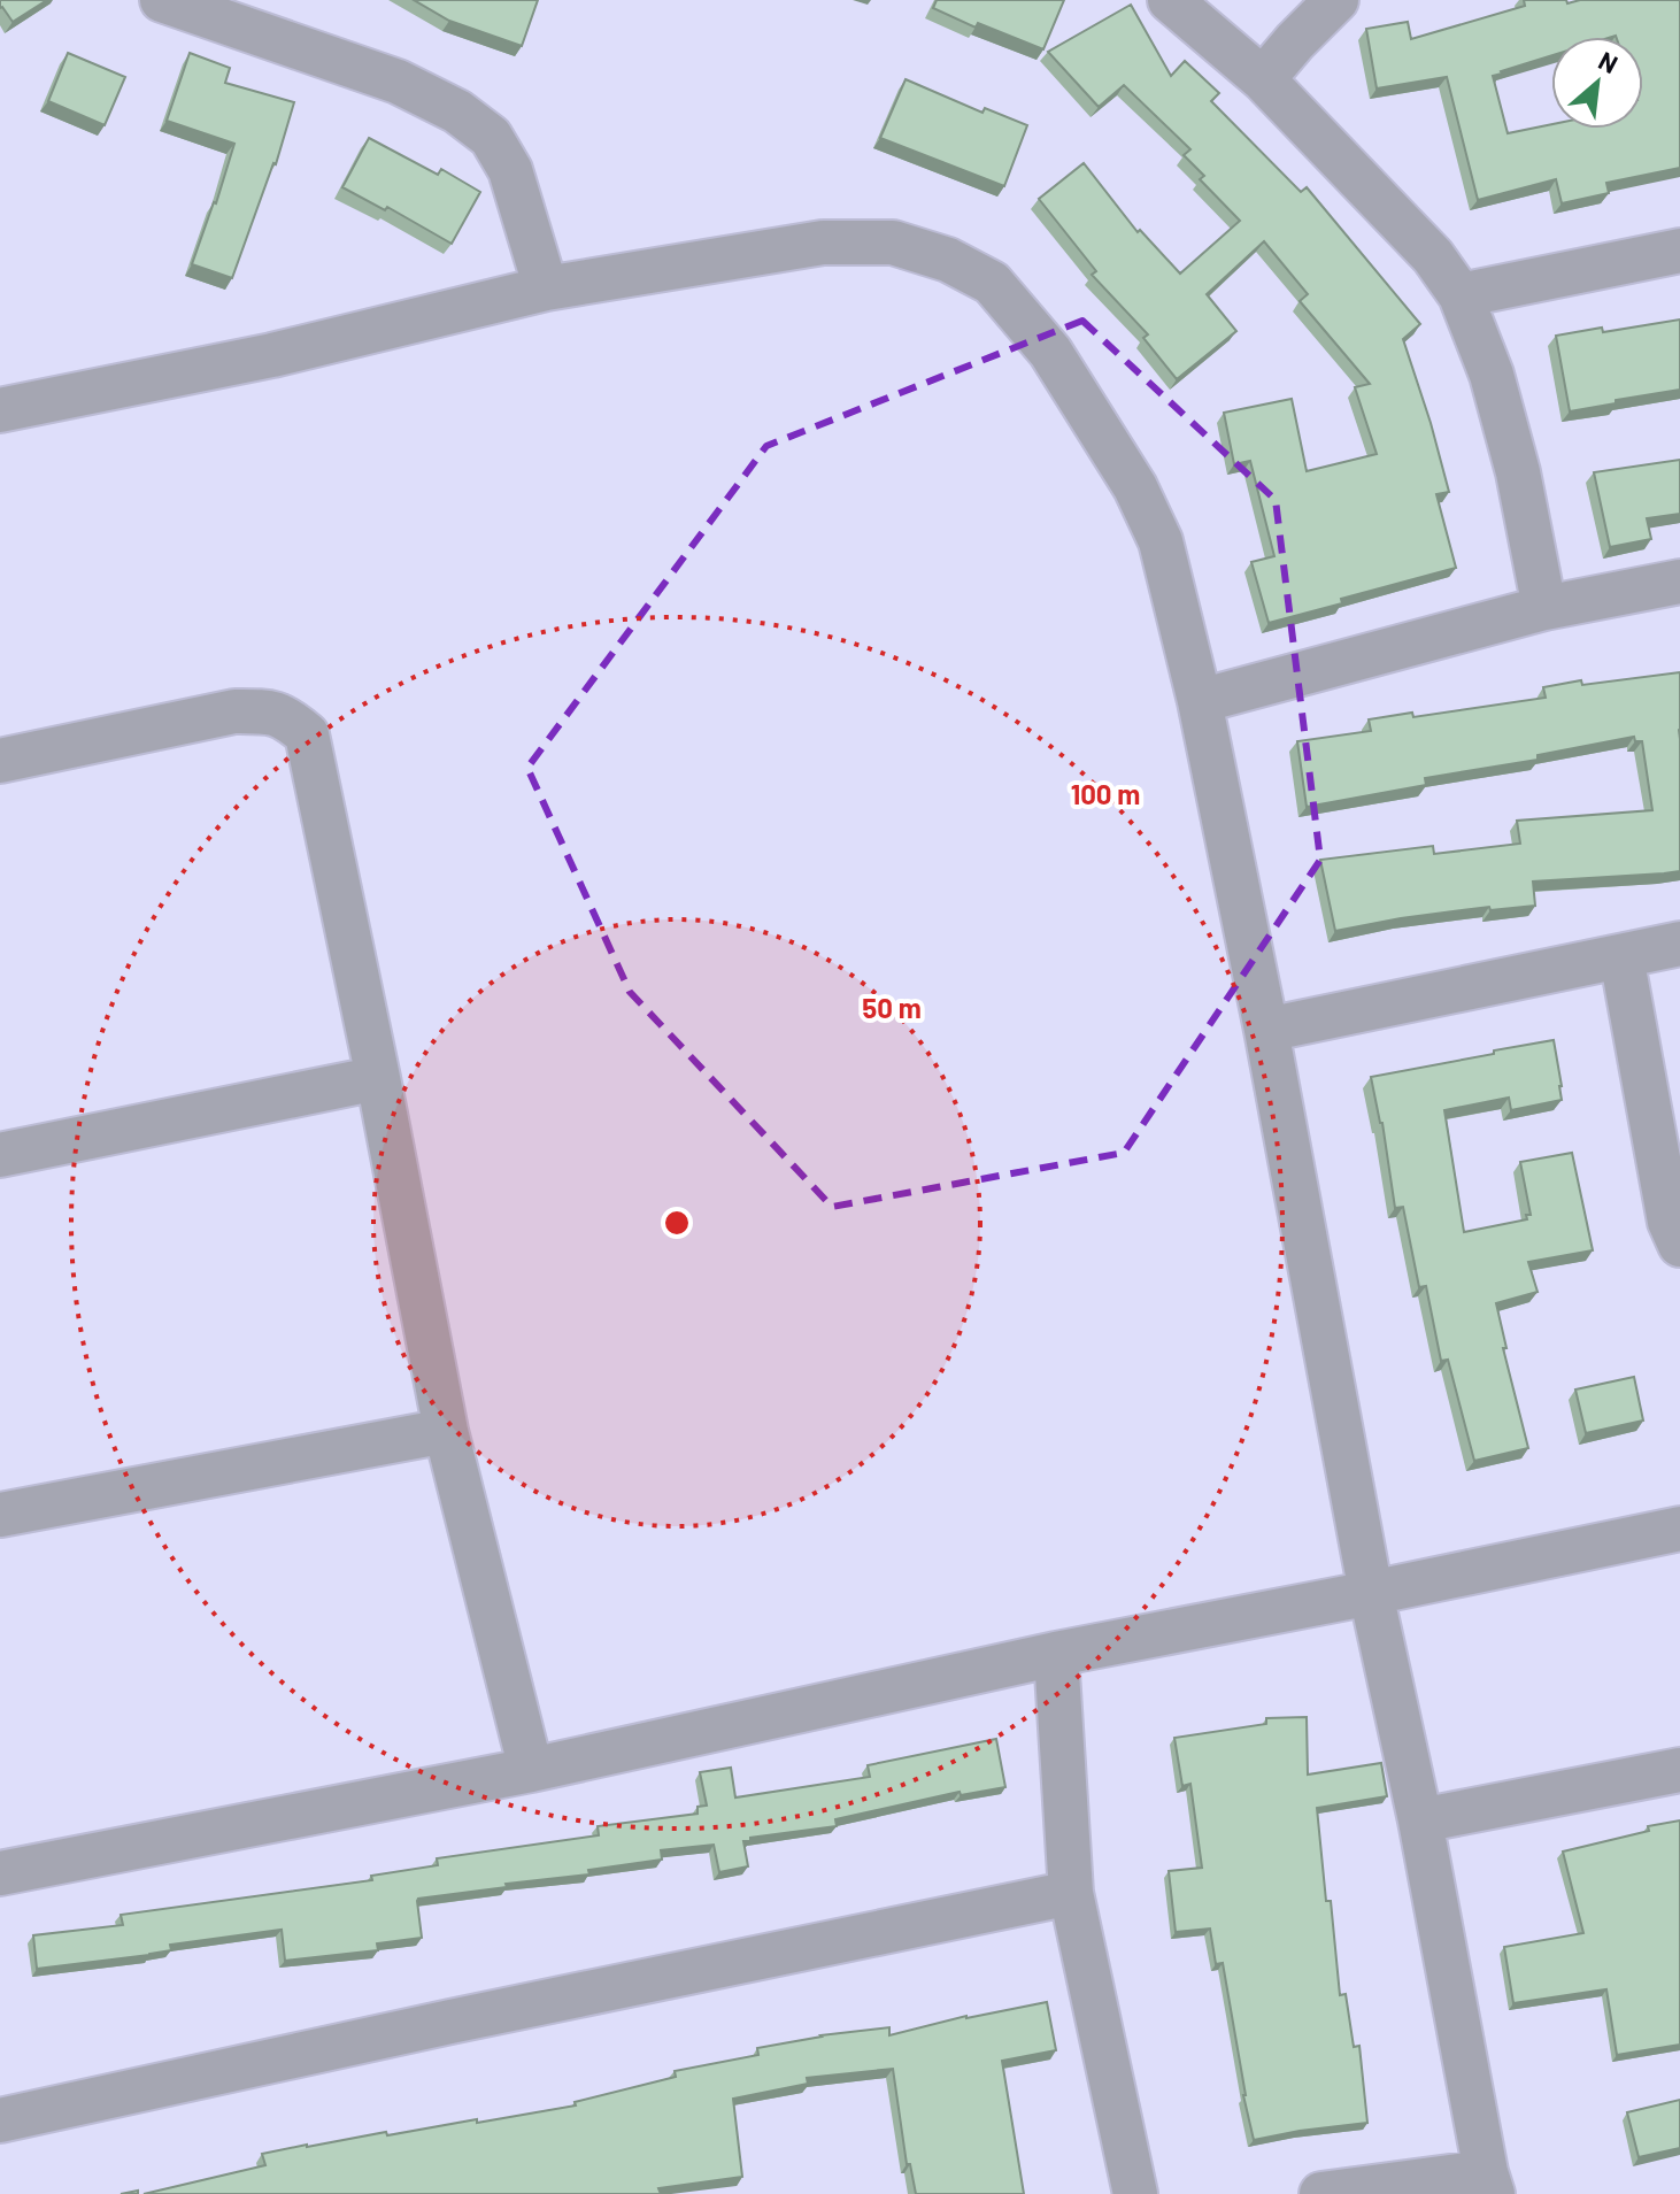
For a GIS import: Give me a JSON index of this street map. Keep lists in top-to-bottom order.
{
  "north": "top right",
  "rings": ["100 m", "50 m"]
}
